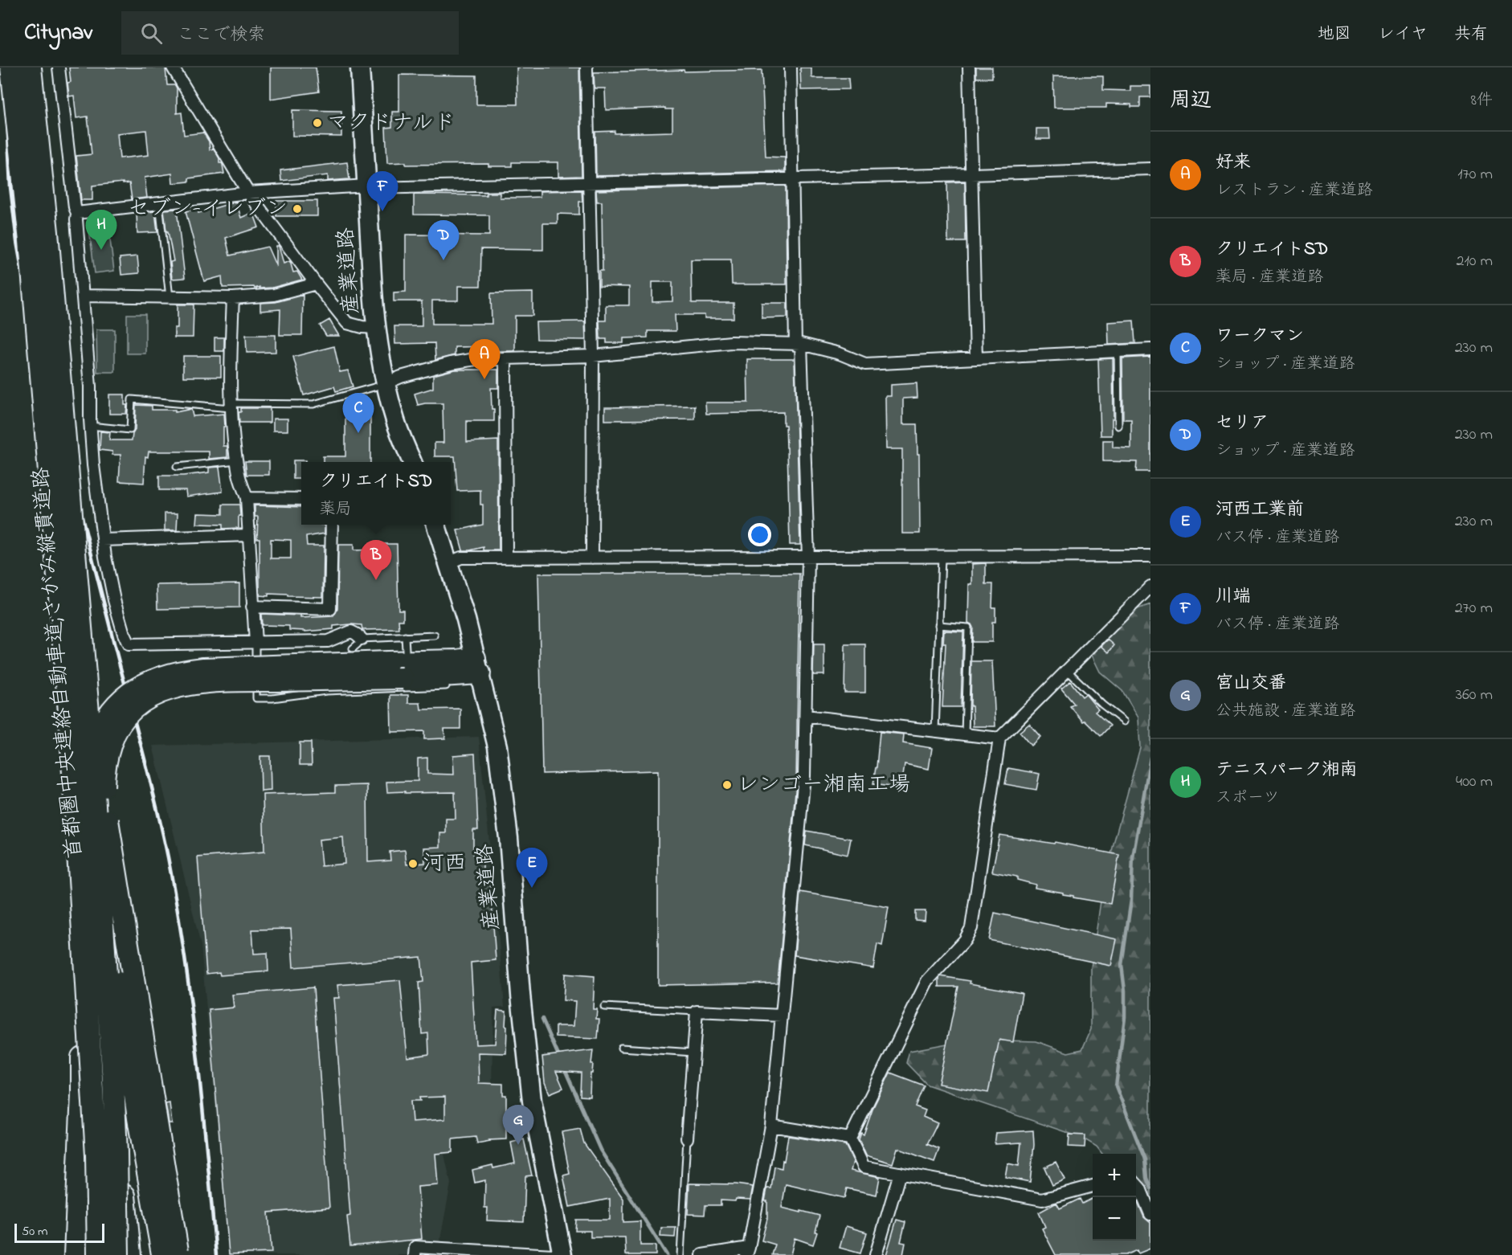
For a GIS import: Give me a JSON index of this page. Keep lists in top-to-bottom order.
{
  "streets": {
    "highway": ["首都圏中央連絡自動車道;さがみ縦貫道路"],
    "main road": ["産業道路"]
  },
  "places": [
    "マクドナルド",
    "セブン-イレブン",
    "レンゴー湘南工場",
    "河西"
  ],
  "scale_bar": "50 m",
  "page": {
    "header": "Citynav",
    "search": "ここで検索",
    "nav": ["地図", "レイヤ", "共有"],
    "heading": ["周辺", "8件"],
    "list": [
      {
        "mark": "A",
        "name": "好来",
        "note": "レストラン · 産業道路",
        "value": "170 m"
      },
      {
        "mark": "B",
        "name": "クリエイトSD",
        "note": "薬局 · 産業道路",
        "value": "210 m"
      },
      {
        "mark": "C",
        "name": "ワークマン",
        "note": "ショップ · 産業道路",
        "value": "230 m"
      },
      {
        "mark": "D",
        "name": "セリア",
        "note": "ショップ · 産業道路",
        "value": "230 m"
      },
      {
        "mark": "E",
        "name": "河西工業前",
        "note": "バス停 · 産業道路",
        "value": "230 m"
      },
      {
        "mark": "F",
        "name": "川端",
        "note": "バス停 · 産業道路",
        "value": "270 m"
      },
      {
        "mark": "G",
        "name": "宮山交番",
        "note": "公共施設 · 産業道路",
        "value": "360 m"
      },
      {
        "mark": "H",
        "name": "テニスパーク湘南",
        "note": "スポーツ",
        "value": "400 m"
      }
    ],
    "pins": [
      "F",
      "H",
      "D",
      "A",
      "C",
      "B",
      "E",
      "G"
    ],
    "popup": ["クリエイトSD", "薬局"],
    "map_buttons": ["+", "−"],
    "scale": "50 m"
  }
}
